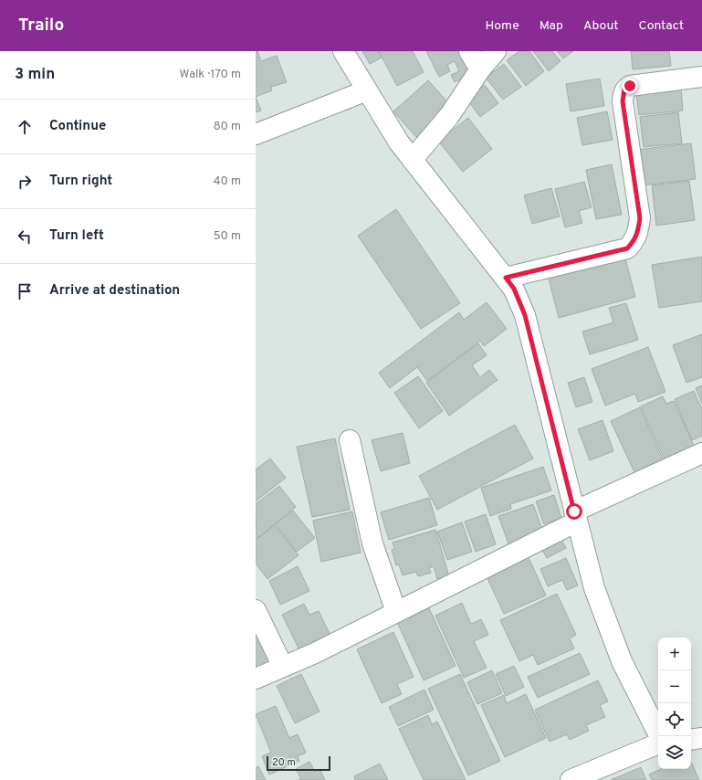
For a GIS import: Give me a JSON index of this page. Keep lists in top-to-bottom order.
{
  "scale_bar": "20 m",
  "page": {
    "header": "Trailo",
    "nav": [
      "Home",
      "Map",
      "About",
      "Contact"
    ],
    "heading": ["3 min", "Walk · 170 m"],
    "list": [
      ["Continue", "80 m"],
      ["Turn right", "40 m"],
      ["Turn left", "50 m"],
      "Arrive at destination"
    ],
    "map_buttons": ["+", "−"],
    "scale": "20 m"
  }
}
